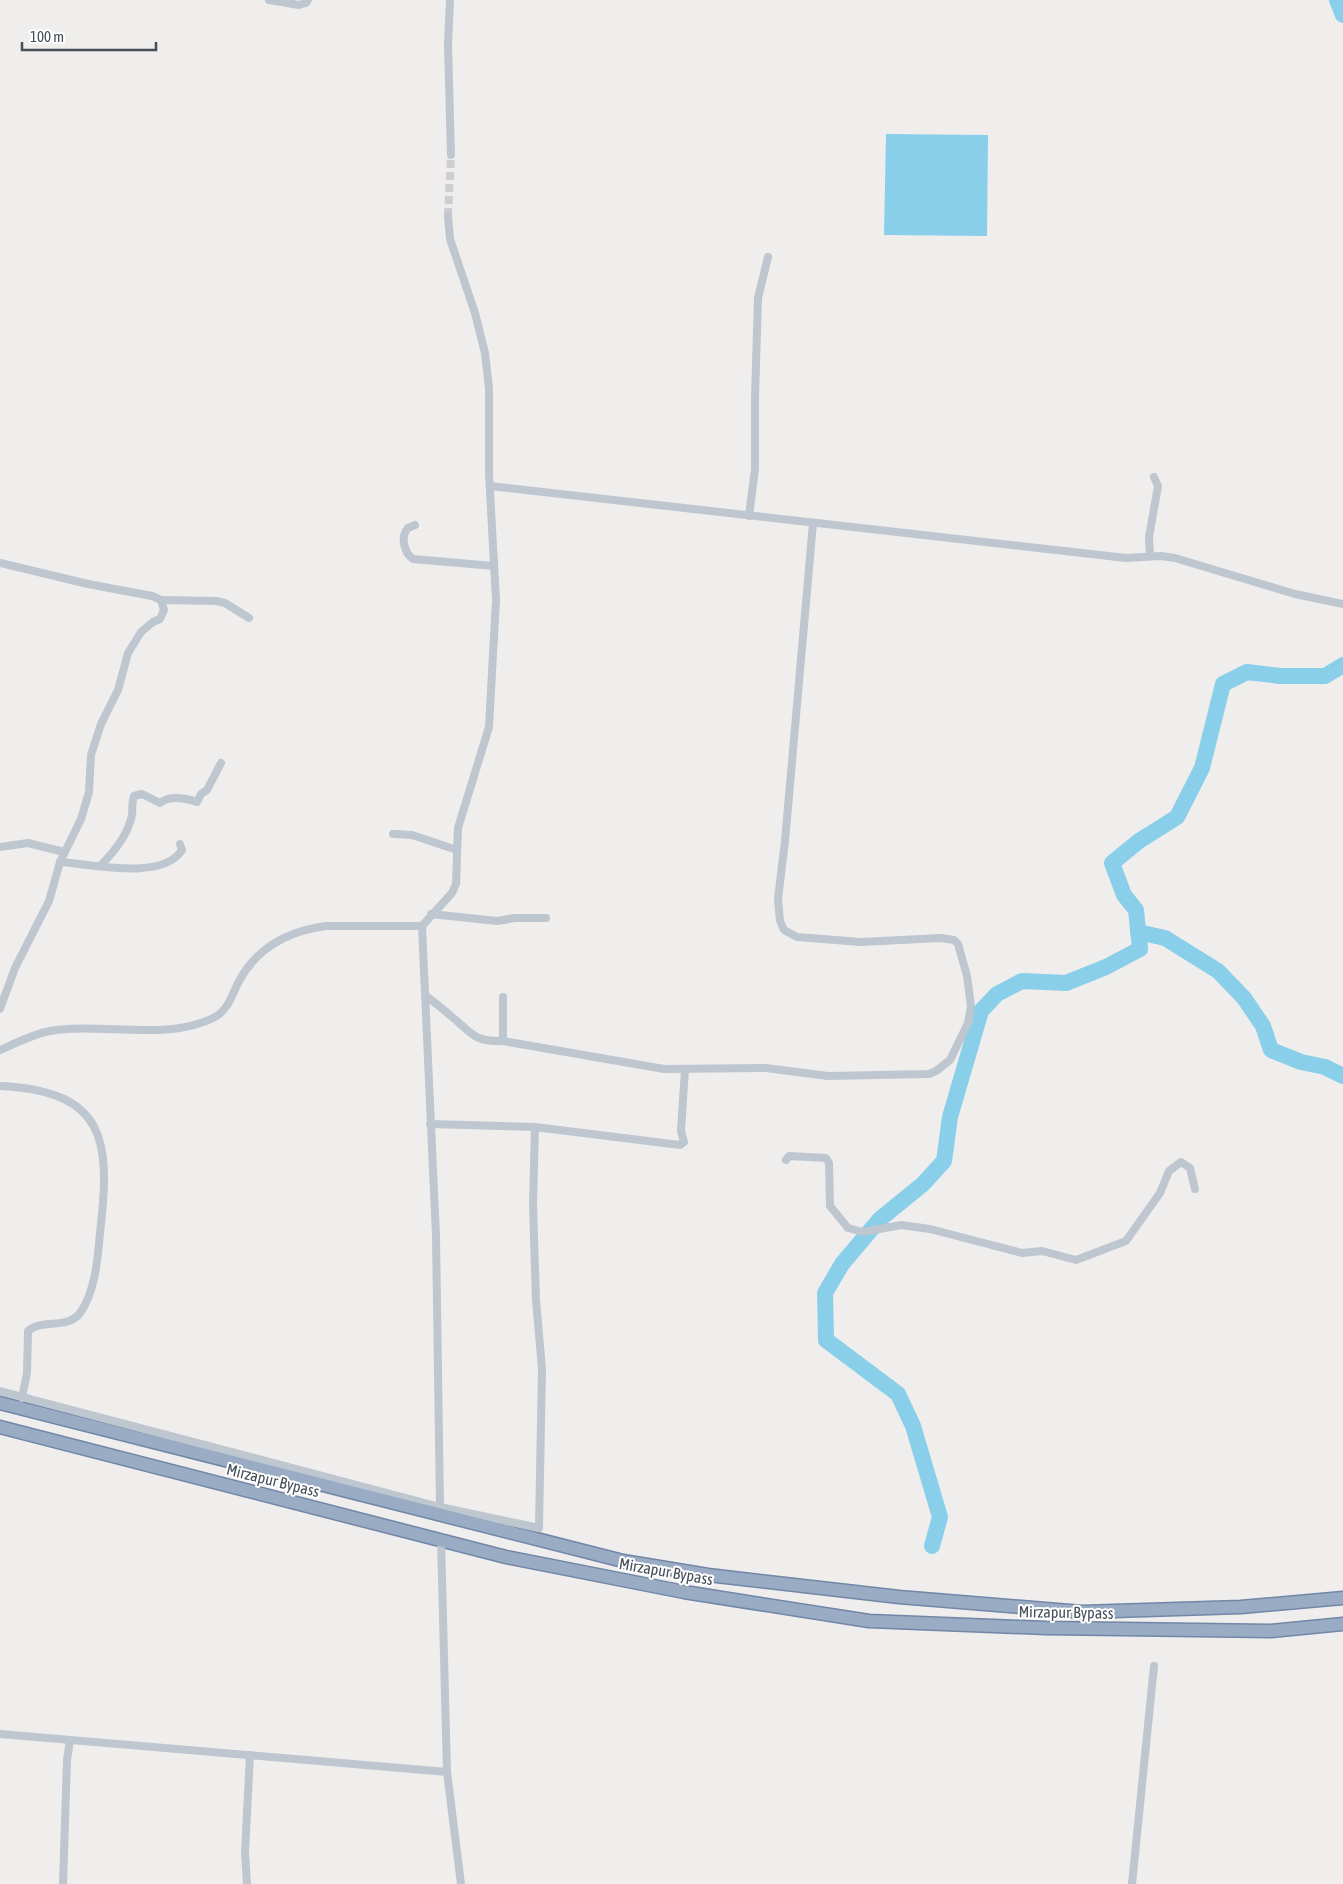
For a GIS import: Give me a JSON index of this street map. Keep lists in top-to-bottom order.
{
  "streets": {
    "highway": ["Mirzapur Bypass"]
  },
  "scale_bar": "100 m"
}
